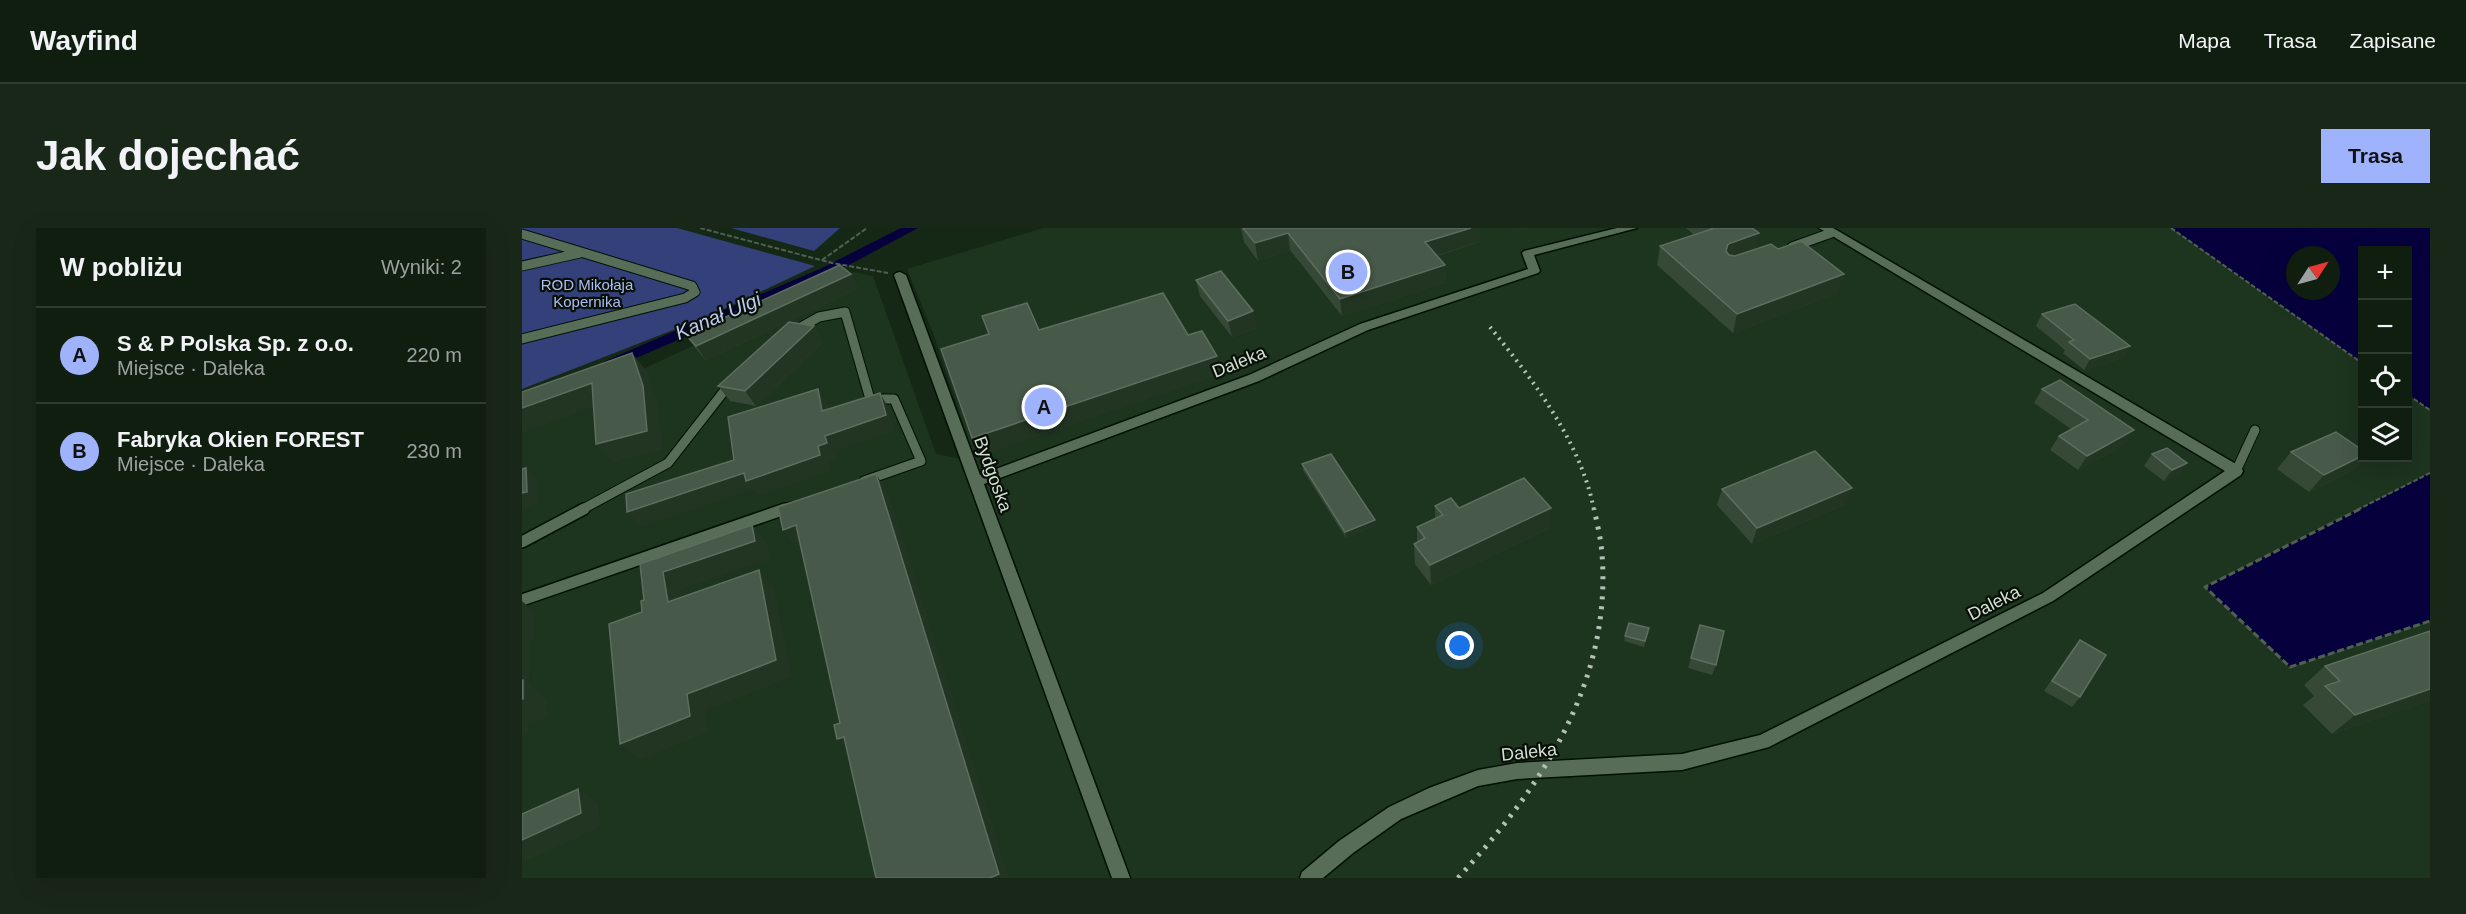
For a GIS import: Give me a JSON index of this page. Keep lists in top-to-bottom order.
{
  "streets": {
    "street": ["Daleka", "Bydgoska"]
  },
  "crossings": [
    ["Daleka", "Bydgoska"]
  ],
  "water": ["Kanał Ulgi"],
  "parks": ["ROD Mikołaja Kopernika"],
  "north": "top right",
  "page": {
    "header": "Wayfind",
    "nav": ["Mapa", "Trasa", "Zapisane"],
    "buttons": "Trasa",
    "title": "Jak dojechać",
    "heading": ["W pobliżu", "Wyniki: 2"],
    "map_buttons": ["+", "−"],
    "pins": ["B", "A"],
    "list": [
      {
        "mark": "A",
        "name": "S & P Polska Sp. z o.o.",
        "note": "Miejsce · Daleka",
        "value": "220 m"
      },
      {
        "mark": "B",
        "name": "Fabryka Okien FOREST",
        "note": "Miejsce · Daleka",
        "value": "230 m"
      }
    ]
  }
}
